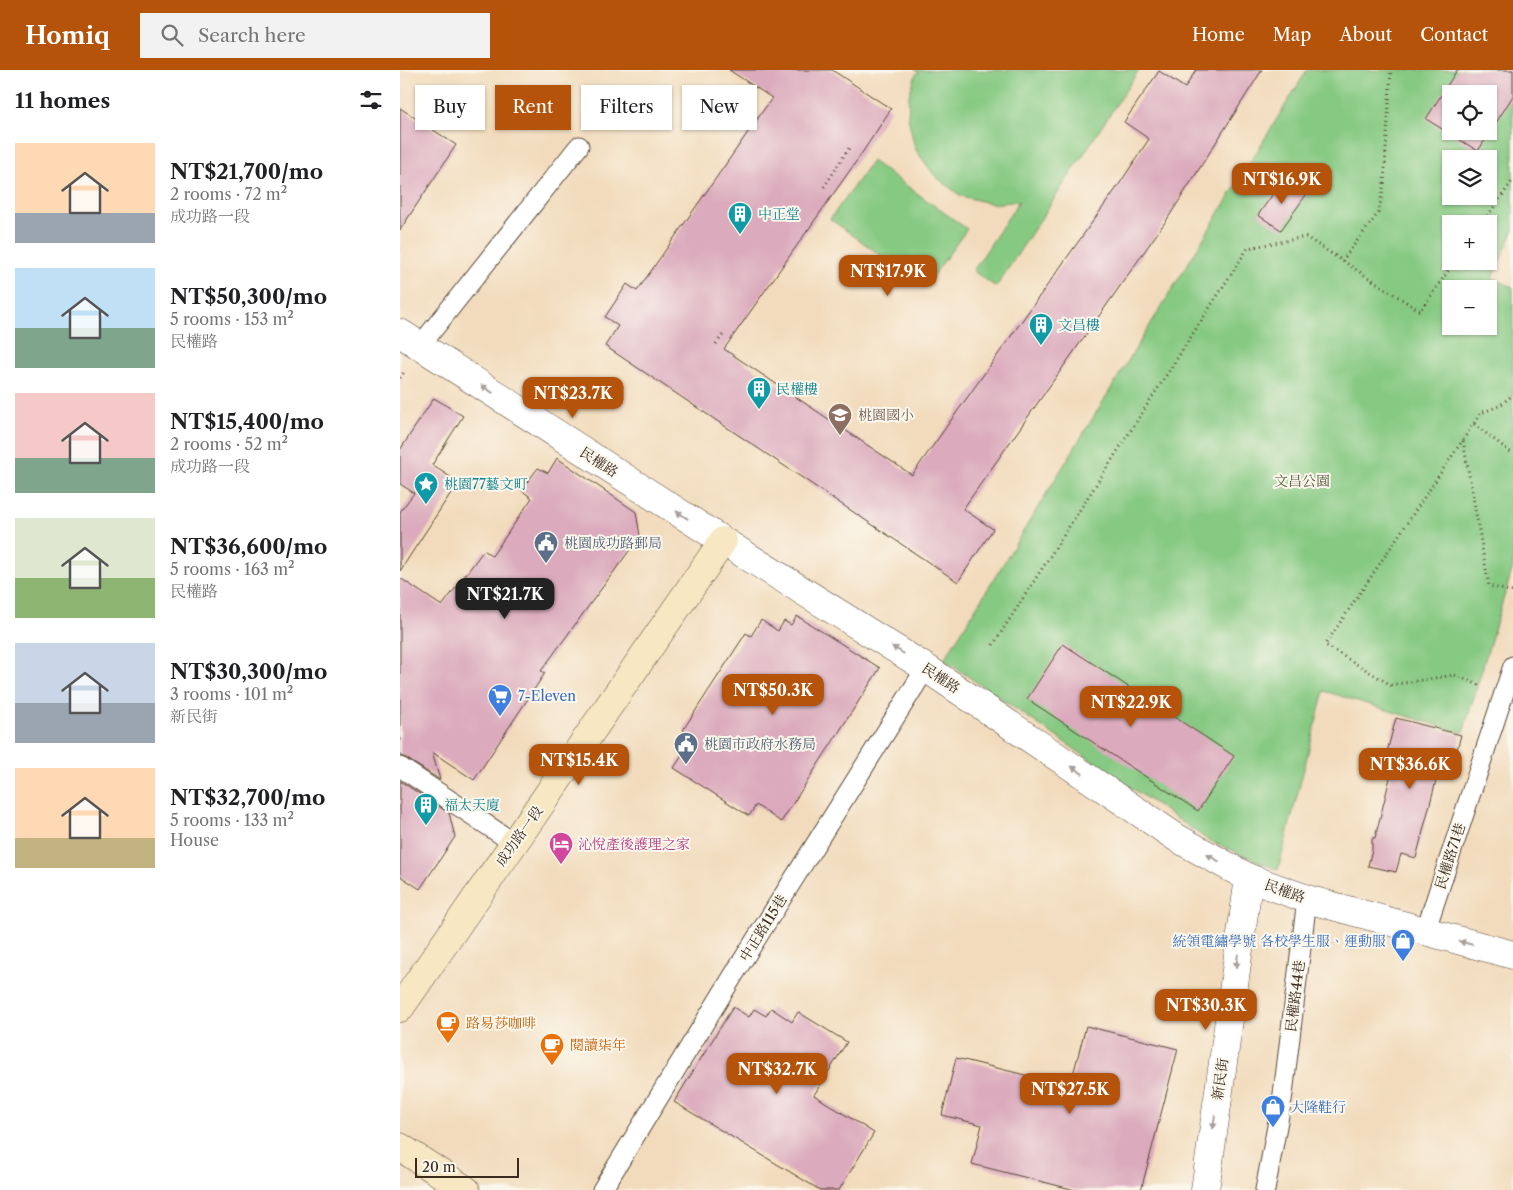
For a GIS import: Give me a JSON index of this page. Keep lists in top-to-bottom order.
{
  "streets": {
    "street": ["民權路", "成功路一段", "新民街"],
    "lane": ["民權路71巷", "中正路115巷", "民權路44巷"]
  },
  "crossings": [
    ["民權路", "成功路一段"],
    ["民權路", "民權路71巷"],
    ["民權路", "中正路115巷"],
    ["民權路", "民權路44巷"],
    ["民權路", "新民街"]
  ],
  "one_way": ["民權路", "新民街"],
  "parks": ["文昌公園"],
  "places": {
    "building": [
      "中正堂",
      "文昌樓",
      "民權樓",
      "福太天廈"
    ],
    "school or university": ["桃園國小"],
    "place": ["桃園77藝文町"],
    "public building": ["桃園成功路郵局", "桃園市政府水務局"],
    "supermarket": ["7-Eleven"],
    "hotel": ["沁悅產後護理之家"],
    "shop": ["統領電繡學號 各校學生服、運動服", "大隆鞋行"],
    "cafe": ["路易莎咖啡", "閱讀柒年"]
  },
  "scale_bar": "20 m",
  "page": {
    "header": "Homiq",
    "search": "Search here",
    "nav": [
      "Home",
      "Map",
      "About",
      "Contact"
    ],
    "heading": "11 homes",
    "map_buttons": ["+", "−"],
    "chip": [
      "Buy",
      "Rent",
      "Filters",
      "New"
    ],
    "list": [
      {
        "name": "NT$21,700/mo",
        "note": "2 rooms · 72 m² · 成功路一段"
      },
      {
        "name": "NT$50,300/mo",
        "note": "5 rooms · 153 m² · 民權路"
      },
      {
        "name": "NT$15,400/mo",
        "note": "2 rooms · 52 m² · 成功路一段"
      },
      {
        "name": "NT$36,600/mo",
        "note": "5 rooms · 163 m² · 民權路"
      },
      {
        "name": "NT$30,300/mo",
        "note": "3 rooms · 101 m² · 新民街"
      },
      {
        "name": "NT$32,700/mo",
        "note": "5 rooms · 133 m² · House"
      }
    ],
    "price": [
      "NT$16.9K",
      "NT$17.9K",
      "NT$23.7K",
      "NT$21.7K",
      "NT$50.3K",
      "NT$22.9K",
      "NT$15.4K",
      "NT$36.6K",
      "NT$30.3K",
      "NT$32.7K",
      "NT$27.5K"
    ],
    "scale": "20 m"
  }
}
